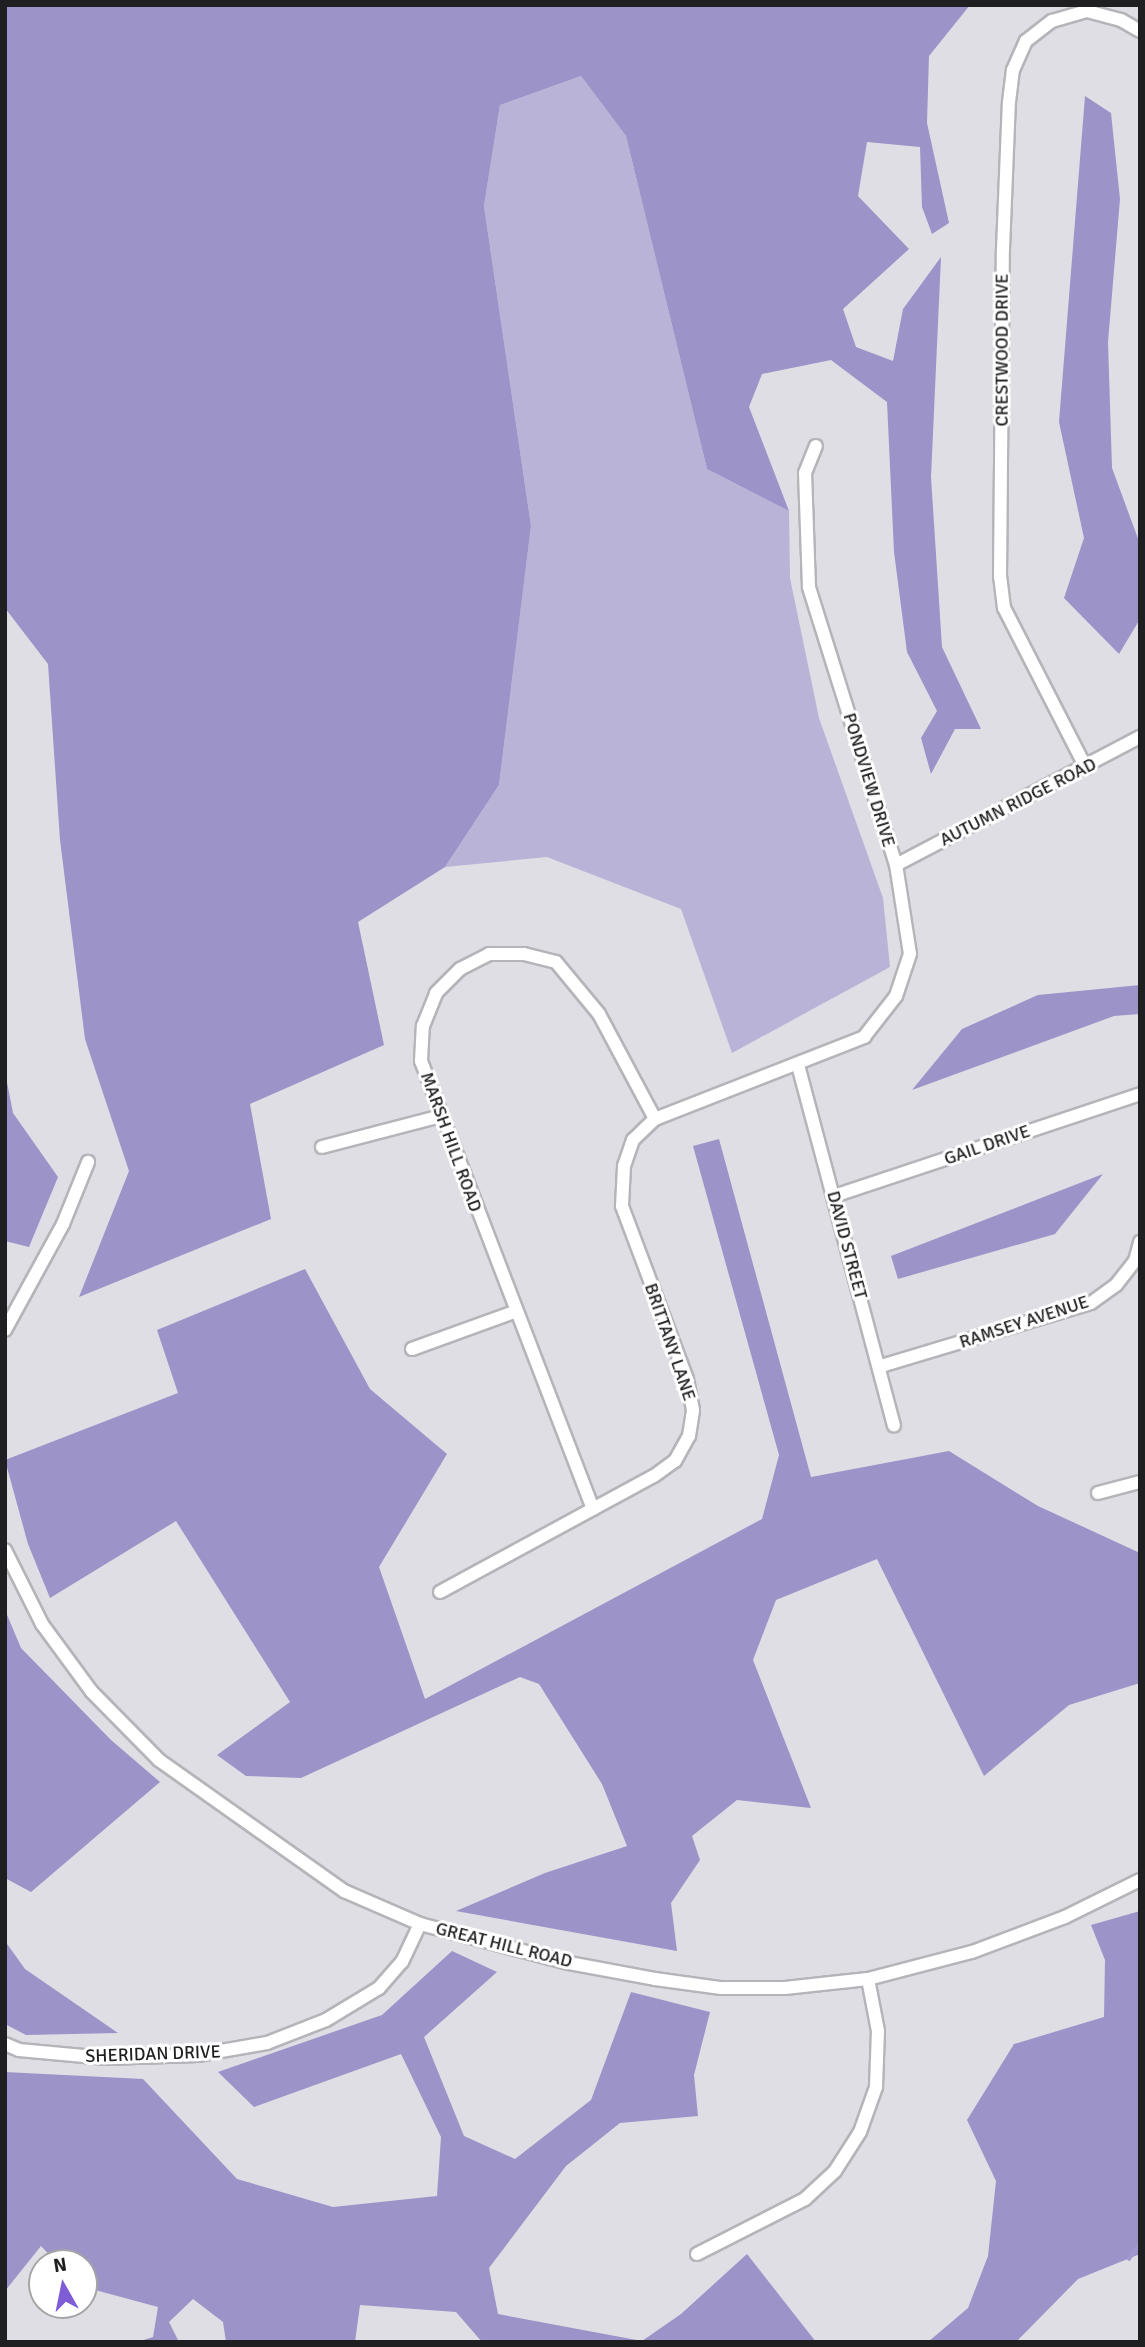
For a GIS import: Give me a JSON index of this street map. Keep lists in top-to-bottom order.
{
  "streets": {
    "street": [
      "CRESTWOOD DRIVE",
      "PONDVIEW DRIVE",
      "AUTUMN RIDGE ROAD",
      "MARSH HILL ROAD",
      "GAIL DRIVE",
      "DAVID STREET",
      "RAMSEY AVENUE",
      "BRITTANY LANE",
      "GREAT HILL ROAD",
      "SHERIDAN DRIVE"
    ]
  },
  "crossings": [
    ["CRESTWOOD DRIVE", "AUTUMN RIDGE ROAD"],
    ["PONDVIEW DRIVE", "AUTUMN RIDGE ROAD"],
    ["PONDVIEW DRIVE", "DAVID STREET"],
    ["PONDVIEW DRIVE", "BRITTANY LANE"],
    ["MARSH HILL ROAD", "BRITTANY LANE"],
    ["GAIL DRIVE", "DAVID STREET"],
    ["DAVID STREET", "RAMSEY AVENUE"],
    ["DAVID STREET", "BRITTANY LANE"],
    ["GREAT HILL ROAD", "SHERIDAN DRIVE"]
  ],
  "north": "top"
}
